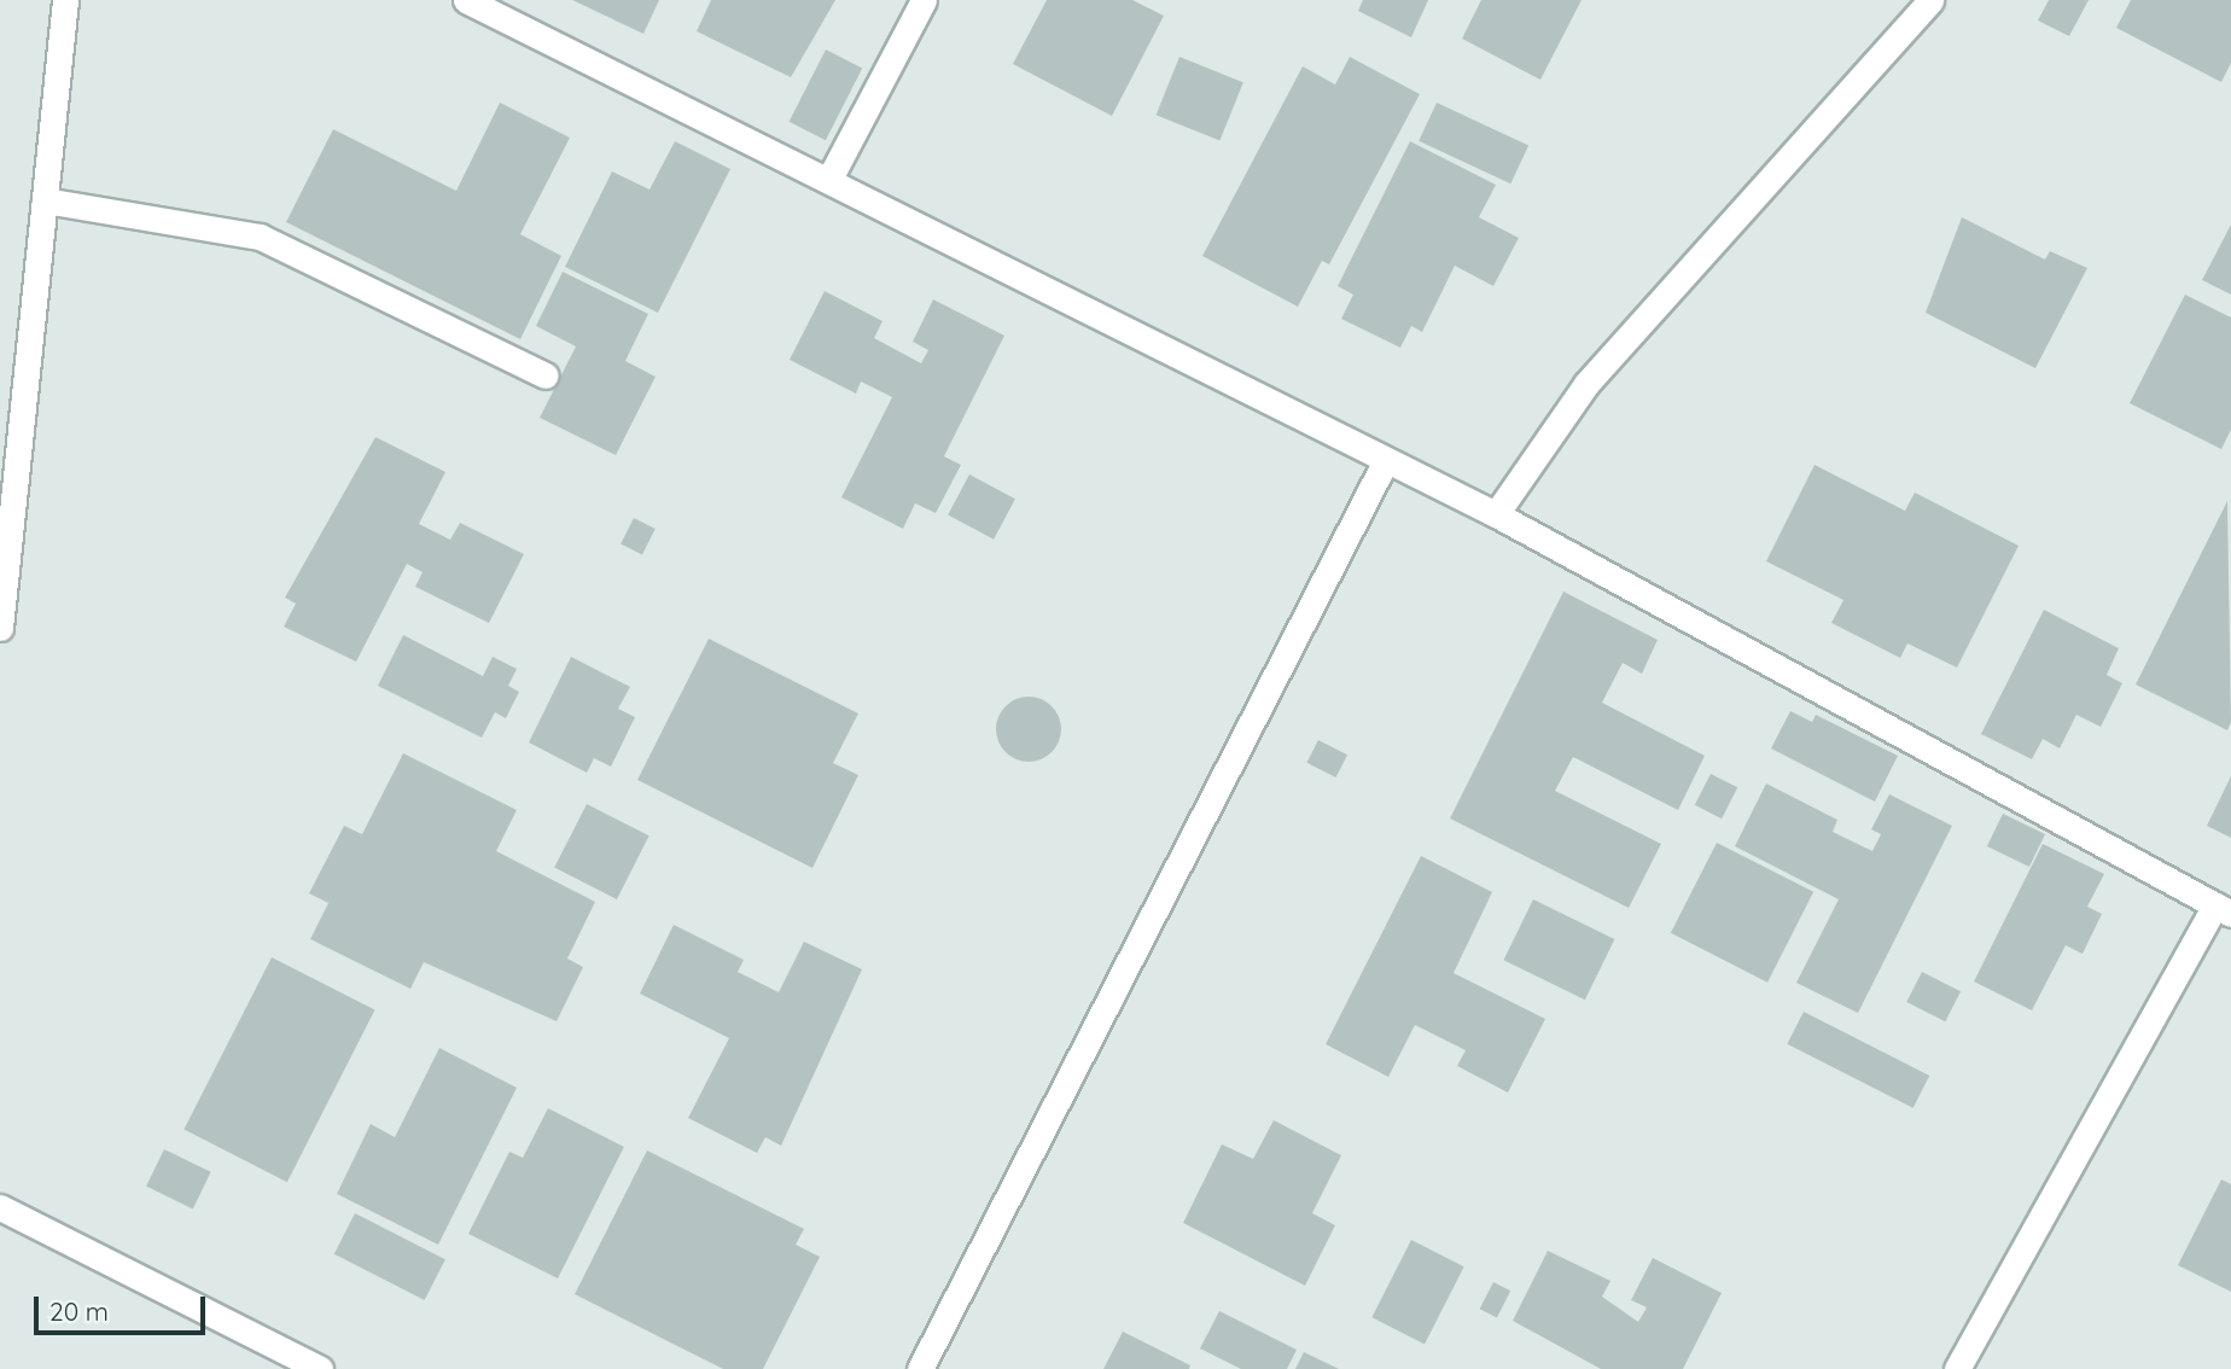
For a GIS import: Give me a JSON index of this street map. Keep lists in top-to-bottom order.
{
  "scale_bar": "20 m"
}
